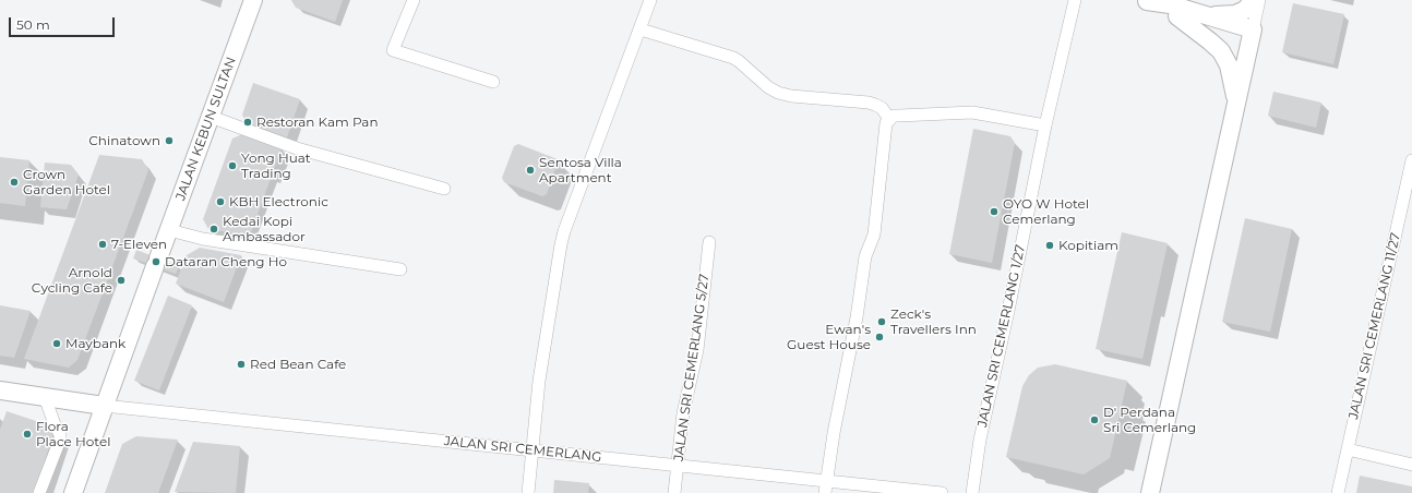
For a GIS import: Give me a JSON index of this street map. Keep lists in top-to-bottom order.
{
  "streets": {
    "street": [
      "JALAN KEBUN SULTAN",
      "JALAN SRI CEMERLANG 11/27",
      "JALAN SRI CEMERLANG 1/27",
      "JALAN SRI CEMERLANG 5/27",
      "JALAN SRI CEMERLANG"
    ]
  },
  "crossings": [
    ["JALAN KEBUN SULTAN", "JALAN SRI CEMERLANG"],
    ["JALAN SRI CEMERLANG 5/27", "JALAN SRI CEMERLANG"]
  ],
  "places": [
    "Restoran Kam Pan",
    "Chinatown",
    "Yong Huat Trading",
    "Sentosa Villa Apartment",
    "Crown Garden Hotel",
    "KBH Electronic",
    "OYO W Hotel Cemerlang",
    "Kedai Kopi Ambassador",
    "7-Eleven",
    "Kopitiam",
    "Dataran Cheng Ho",
    "Arnold Cycling Cafe",
    "Zeck's Travellers Inn",
    "Ewan's Guest House",
    "Maybank",
    "Red Bean Cafe",
    "D' Perdana Sri Cemerlang",
    "Flora Place Hotel"
  ],
  "scale_bar": "50 m"
}
